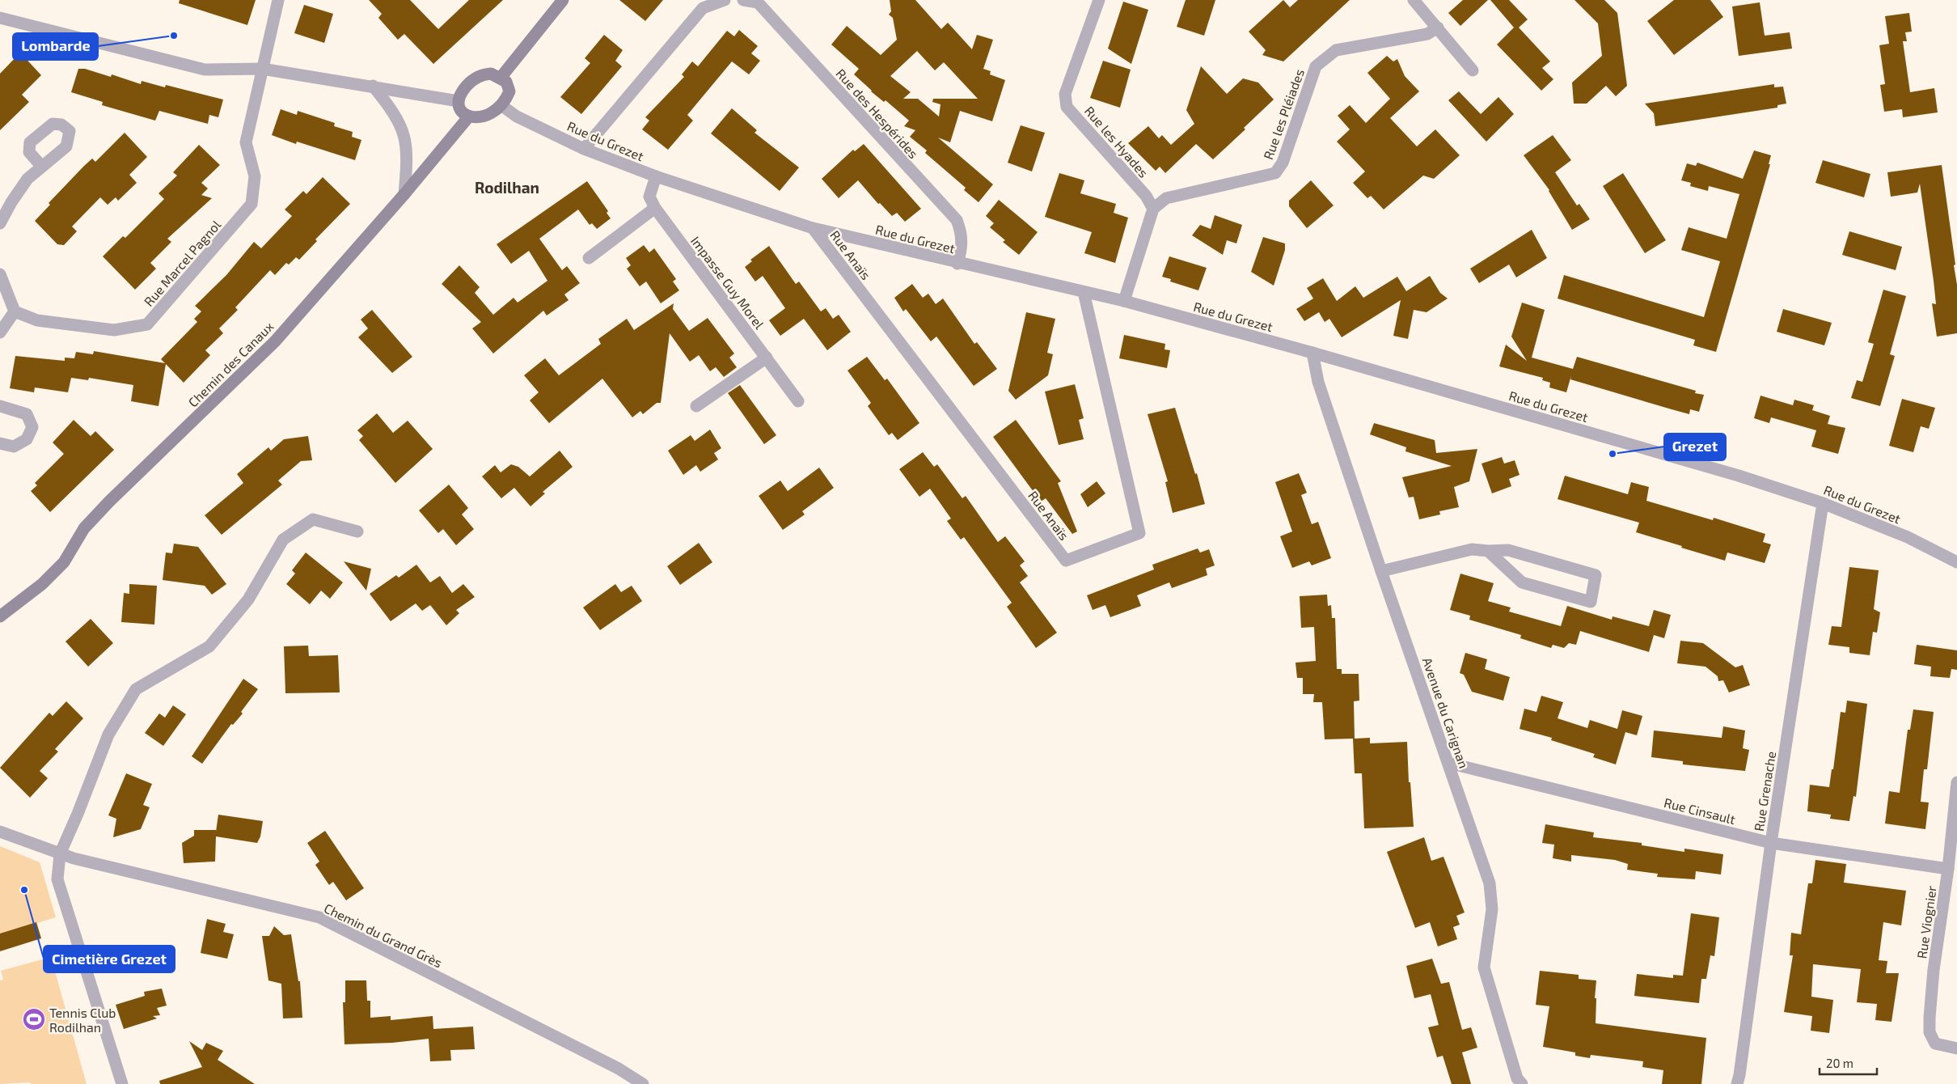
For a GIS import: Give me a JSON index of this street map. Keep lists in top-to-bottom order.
{
  "streets": {
    "street": [
      "Rue des Hespérides",
      "Rue les Pléiades",
      "Rue du Grezet",
      "Rue les Hyades",
      "Rue Anaïs",
      "Rue Marcel Pagnol",
      "Impasse Guy Morel",
      "Chemin des Canaux",
      "Avenue du Carignan",
      "Rue Grenache",
      "Rue Cinsault",
      "Rue Viognier",
      "Chemin du Grand Grès"
    ]
  },
  "crossings": [
    ["Rue des Hespérides", "Rue du Grezet"],
    ["Rue les Pléiades", "Rue les Hyades"],
    ["Rue du Grezet", "Rue Anaïs"],
    ["Rue du Grezet", "Impasse Guy Morel"],
    ["Rue du Grezet", "Chemin des Canaux"],
    ["Rue du Grezet", "Avenue du Carignan"],
    ["Rue du Grezet", "Rue Grenache"],
    ["Avenue du Carignan", "Rue Cinsault"],
    ["Rue Grenache", "Rue Cinsault"],
    ["Rue Cinsault", "Rue Viognier"]
  ],
  "districts": ["Rodilhan"],
  "places": {
    "other": ["Lombarde", "Grezet", "Cimetière Grezet"],
    "sports": ["Tennis Club Rodilhan"]
  },
  "scale_bar": "20 m"
}
